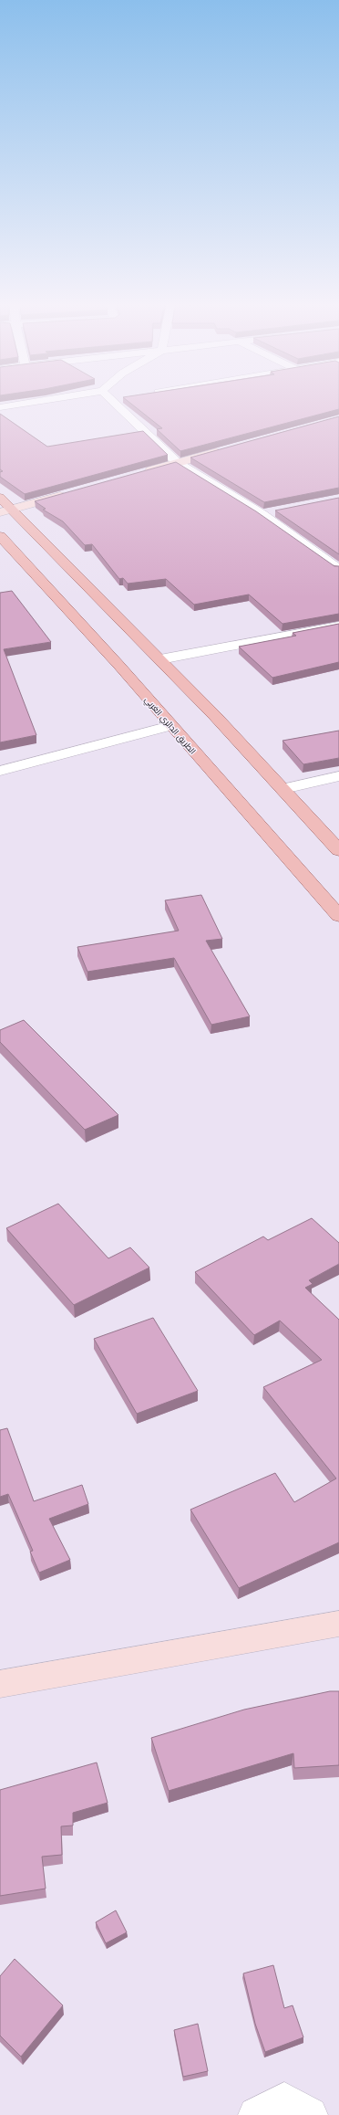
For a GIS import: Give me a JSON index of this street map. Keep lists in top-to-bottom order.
{
  "streets": {
    "main road": ["الطريق الدائري الغربي"]
  }
}
